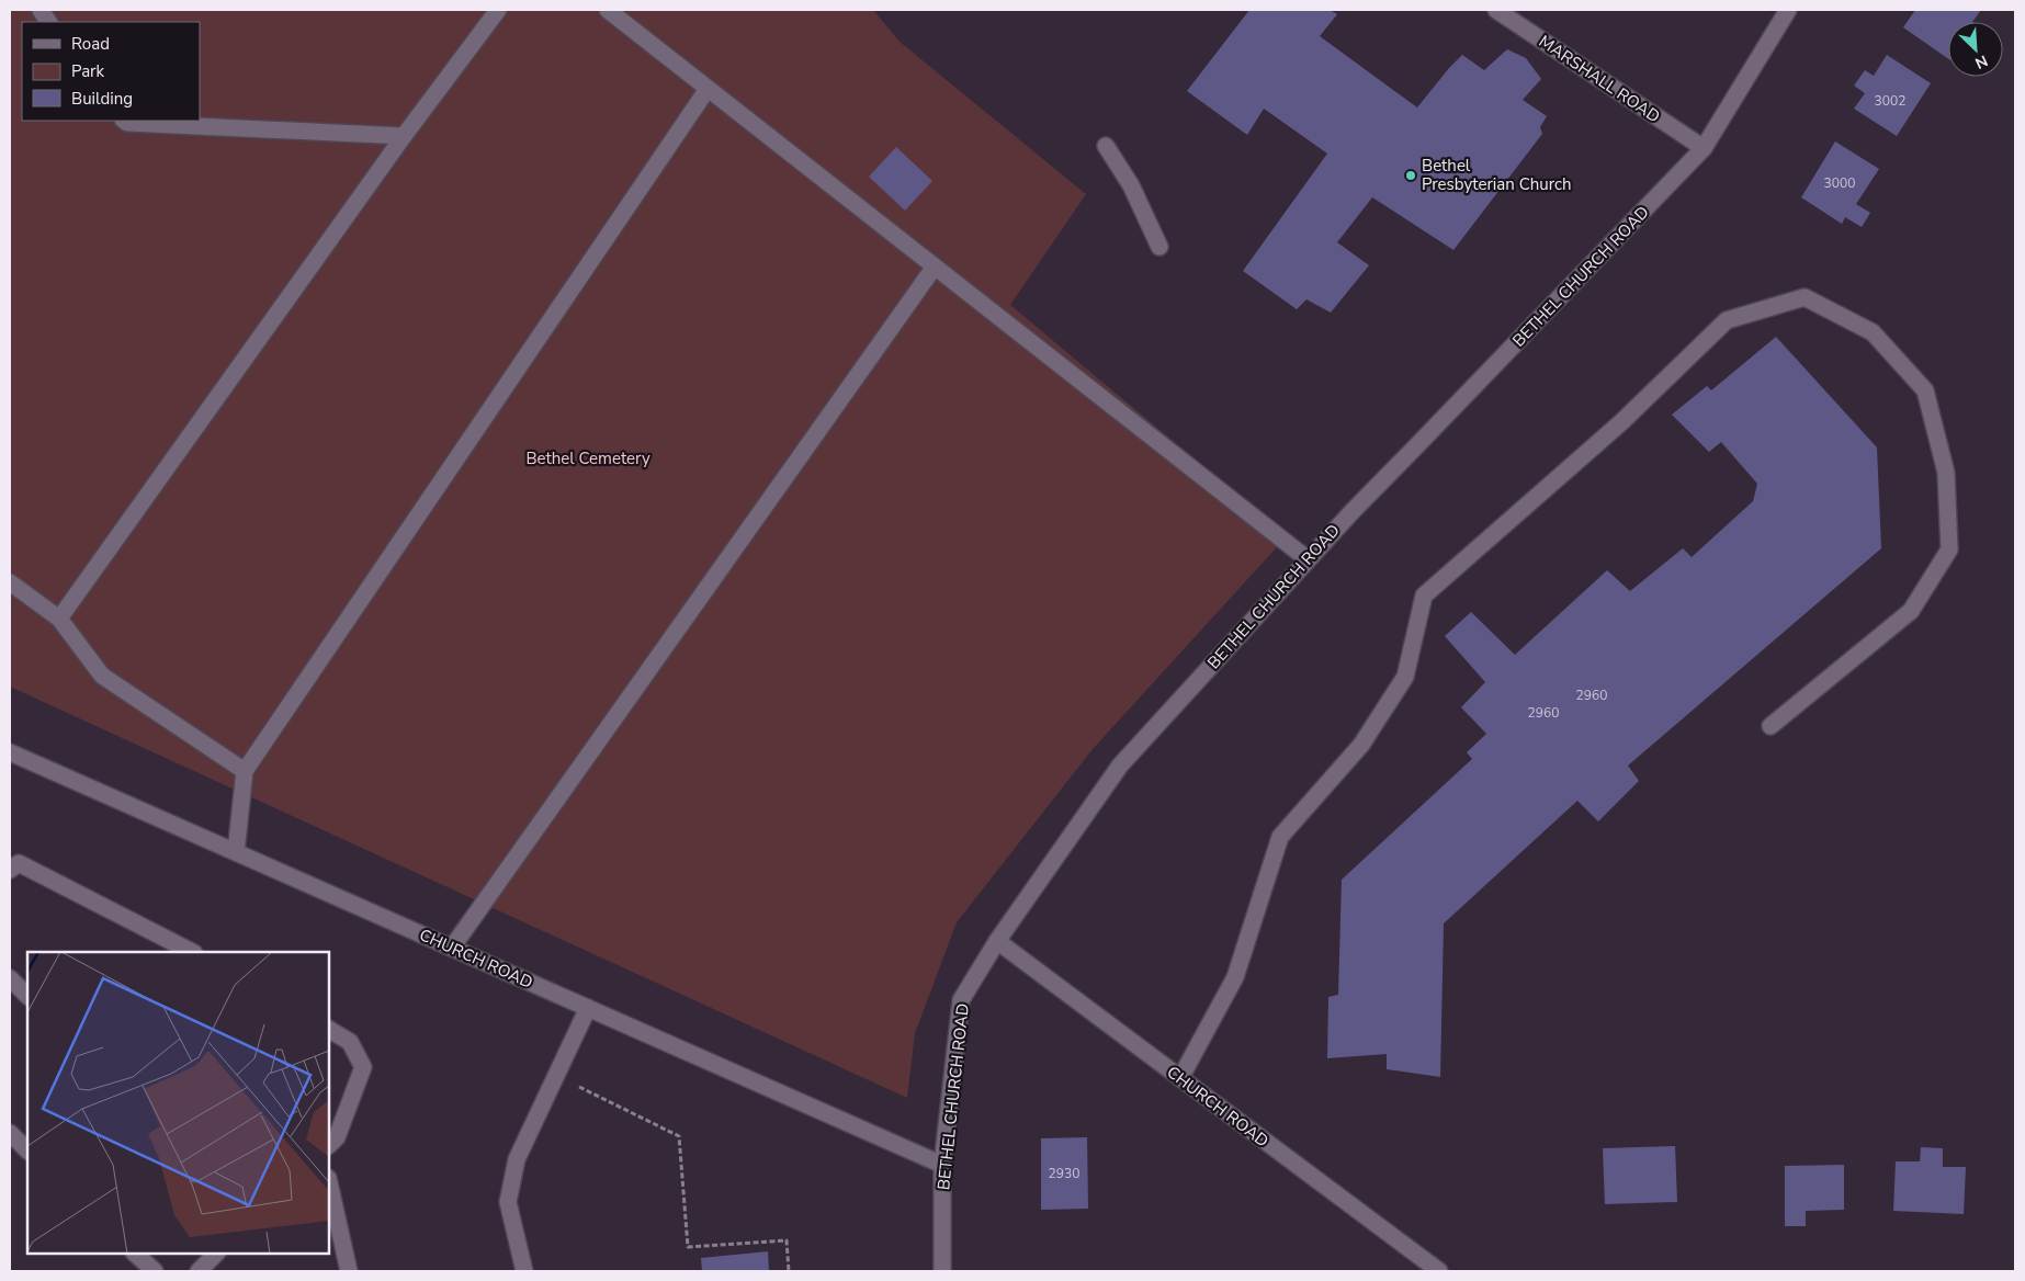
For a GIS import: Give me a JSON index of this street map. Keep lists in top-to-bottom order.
{
  "streets": {
    "street": ["MARSHALL ROAD", "BETHEL CHURCH ROAD", "CHURCH ROAD"]
  },
  "crossings": [
    ["MARSHALL ROAD", "BETHEL CHURCH ROAD"],
    ["BETHEL CHURCH ROAD", "CHURCH ROAD"]
  ],
  "parks": ["Bethel Cemetery"],
  "places": ["Bethel Presbyterian Church"],
  "house_numbers": [
    "3002",
    "3000",
    "2960",
    "2960",
    "2930"
  ],
  "legend": ["Road", "Park", "Building"],
  "north": "bottom right"
}
